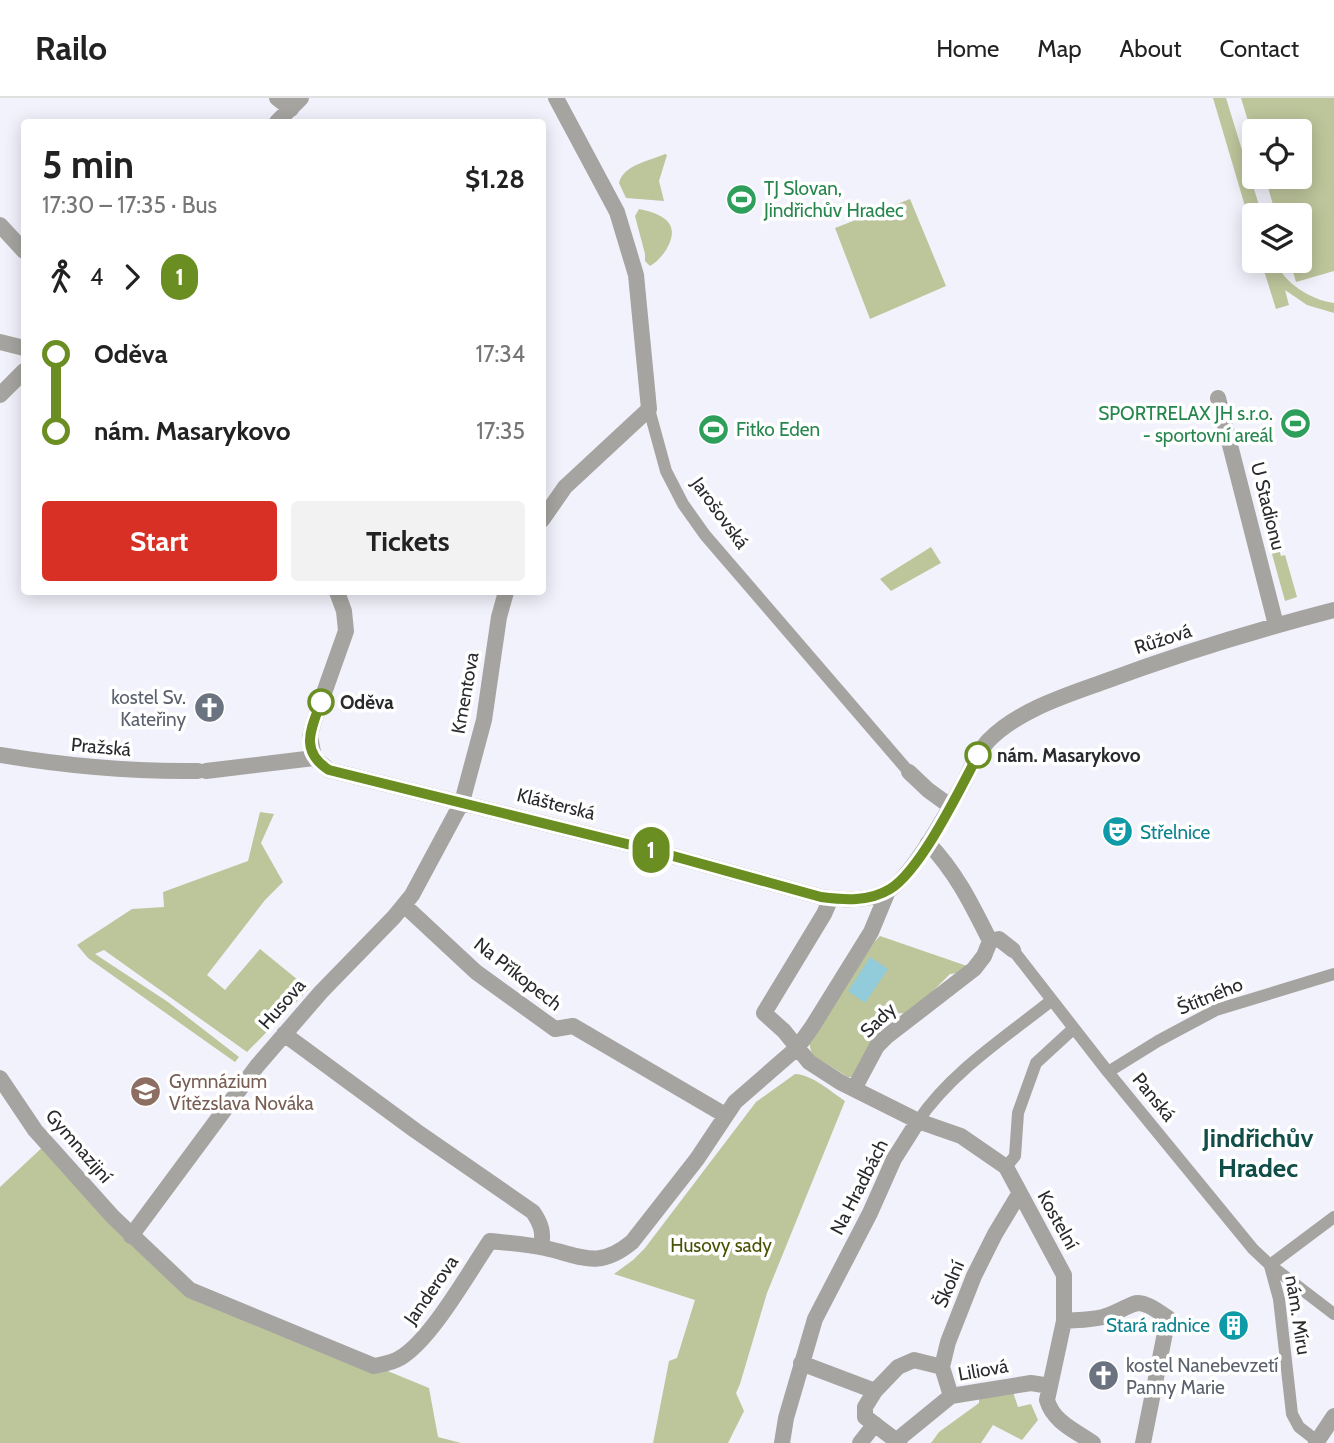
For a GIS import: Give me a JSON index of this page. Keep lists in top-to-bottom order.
{
  "streets": {
    "street": [
      "U Stadionu",
      "Jarošovská",
      "Růžová",
      "Kmentova",
      "Pražská",
      "Klášterská",
      "Na Příkopech",
      "Štítného",
      "Husova",
      "Sady",
      "Panská",
      "Gymnazijní",
      "Na Hradbách",
      "Kostelní",
      "Školní",
      "Janderova",
      "nám. Míru",
      "Liliová"
    ]
  },
  "crossings": [
    ["U Stadionu", "Růžová"],
    ["Jarošovská", "Růžová"],
    ["Růžová", "Klášterská"],
    ["Růžová", "Janderova"],
    ["Kmentova", "Klášterská"],
    ["Kmentova", "Husova"],
    ["Pražská", "Klášterská"],
    ["Klášterská", "Husova"],
    ["Klášterská", "Janderova"],
    ["Na Příkopech", "Husova"],
    ["Na Příkopech", "Janderova"],
    ["Štítného", "Panská"],
    ["Husova", "Gymnazijní"],
    ["Husova", "Janderova"],
    ["Sady", "Kostelní"],
    ["Panská", "Na Hradbách"],
    ["Panská", "nám. Míru"],
    ["Gymnazijní", "Janderova"],
    ["Na Hradbách", "Kostelní"],
    ["Kostelní", "Školní"],
    ["Kostelní", "Liliová"]
  ],
  "districts": ["Jindřichův Hradec"],
  "parks": ["Husovy sady"],
  "places": {
    "sports": ["TJ Slovan, Jindřichův Hradec", "SPORTRELAX JH s.r.o. - sportovní areál", "Fitko Eden"],
    "other": ["Oděva", "nám. Masarykovo"],
    "church": ["kostel Sv. Kateřiny", "kostel Nanebevzetí Panny Marie"],
    "theatre": ["Střelnice"],
    "school or university": ["Gymnázium Vítězslava Nováka"],
    "building": ["Stará radnice"]
  },
  "lines": ["bus line 1"],
  "page": {
    "header": "Railo",
    "nav": [
      "Home",
      "Map",
      "About",
      "Contact"
    ],
    "on_map": "1",
    "heading": ["5 min", "17:30 – 17:35 · Bus", "$1.28"],
    "legs": ["4", "1"],
    "list": [
      {
        "name": "Oděva",
        "value": "17:34"
      },
      {
        "name": "nám. Masarykovo",
        "value": "17:35"
      }
    ],
    "buttons": ["Start", "Tickets"]
  }
}
